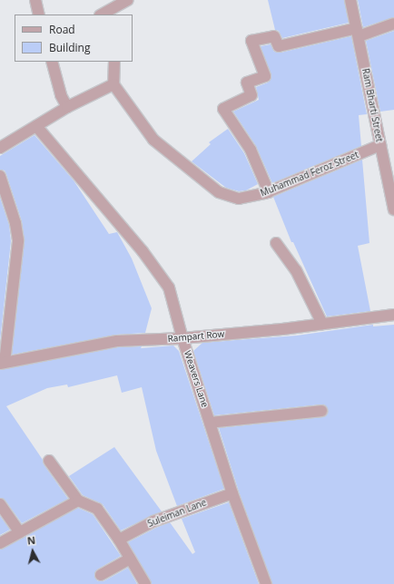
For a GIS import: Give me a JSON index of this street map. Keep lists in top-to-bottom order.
{
  "streets": {
    "street": [
      "Ram Bharti Street",
      "Muhammad Feroz Street",
      "Rampart Row",
      "Weavers Lane",
      "Suleiman Lane"
    ]
  },
  "crossings": [
    ["Ram Bharti Street", "Muhammad Feroz Street"],
    ["Rampart Row", "Weavers Lane"],
    ["Weavers Lane", "Suleiman Lane"]
  ],
  "legend": ["Road", "Building"],
  "north": "top"
}
